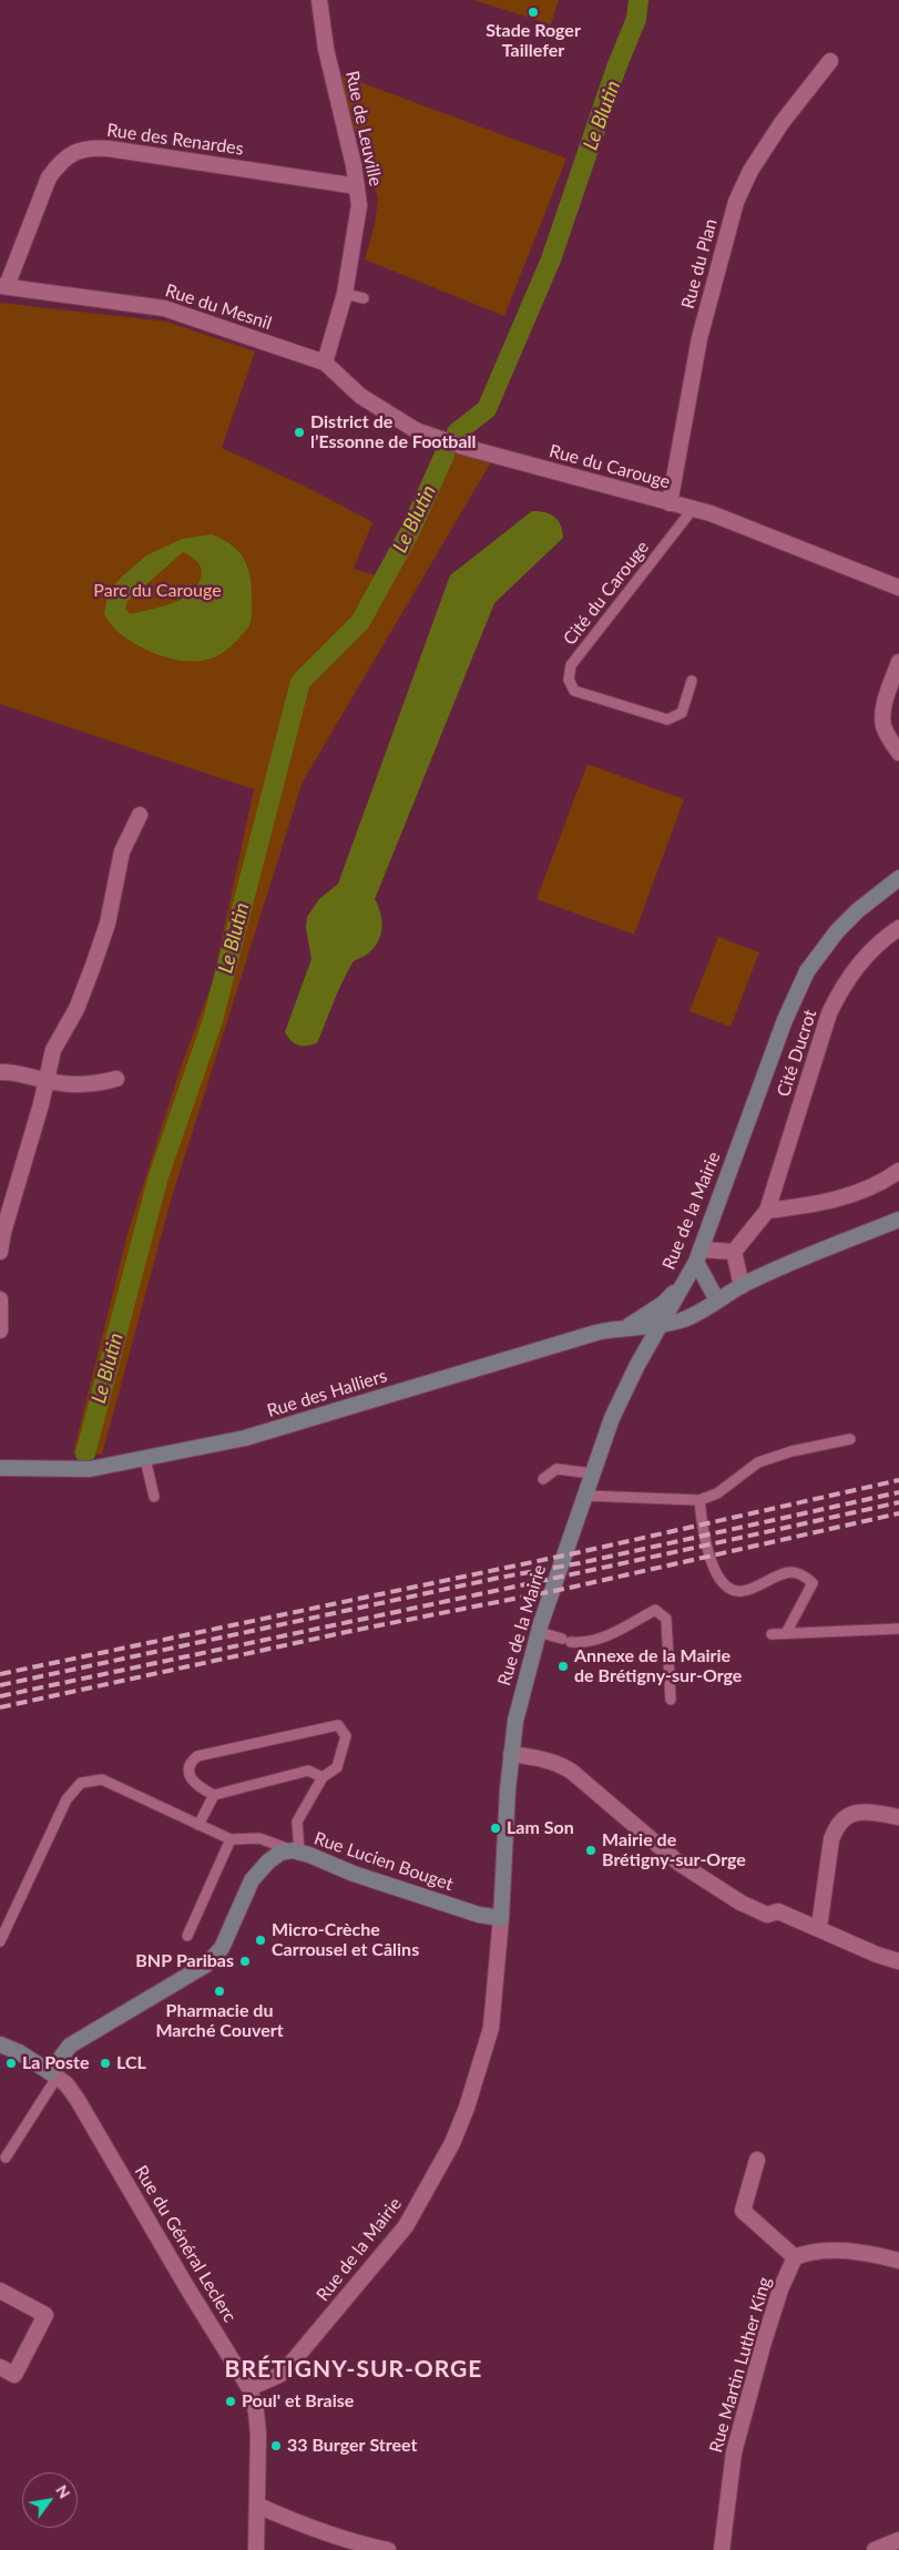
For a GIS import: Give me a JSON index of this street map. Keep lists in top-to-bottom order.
{
  "streets": {
    "main road": [
      "Rue de la Mairie",
      "Rue des Halliers",
      "Rue Lucien Bouget",
      "Rue du Général Leclerc"
    ],
    "street": [
      "Rue de Leuville",
      "Rue des Renardes",
      "Rue du Plan",
      "Rue du Mesnil",
      "Rue du Carouge",
      "Cité Ducrot",
      "Rue Martin Luther King"
    ],
    "lane": ["Cité du Carouge"]
  },
  "crossings": [
    ["Rue de Leuville", "Rue des Renardes"],
    ["Rue de Leuville", "Rue du Mesnil"],
    ["Rue de Leuville", "Rue du Carouge"],
    ["Rue des Renardes", "Rue du Mesnil"],
    ["Rue du Plan", "Rue du Carouge"],
    ["Rue du Mesnil", "Rue du Carouge"],
    ["Rue du Carouge", "Cité du Carouge"],
    ["Rue de la Mairie", "Rue des Halliers"],
    ["Rue de la Mairie", "Rue Lucien Bouget"],
    ["Rue de la Mairie", "Rue du Général Leclerc"],
    ["Rue Lucien Bouget", "Rue du Général Leclerc"]
  ],
  "districts": ["BRÉTIGNY-SUR-ORGE"],
  "water": ["Le Blutin"],
  "parks": ["Parc du Carouge"],
  "places": [
    "Stade Roger Taillefer",
    "District de l’Essonne de Football",
    "Annexe de la Mairie de Brétigny-sur-Orge",
    "Lam Son",
    "Mairie de Brétigny-sur-Orge",
    "Micro-Crèche Carrousel et Câlins",
    "BNP Paribas",
    "Pharmacie du Marché Couvert",
    "La Poste",
    "LCL",
    "Poul' et Braise",
    "33 Burger Street"
  ],
  "north": "top right"
}
